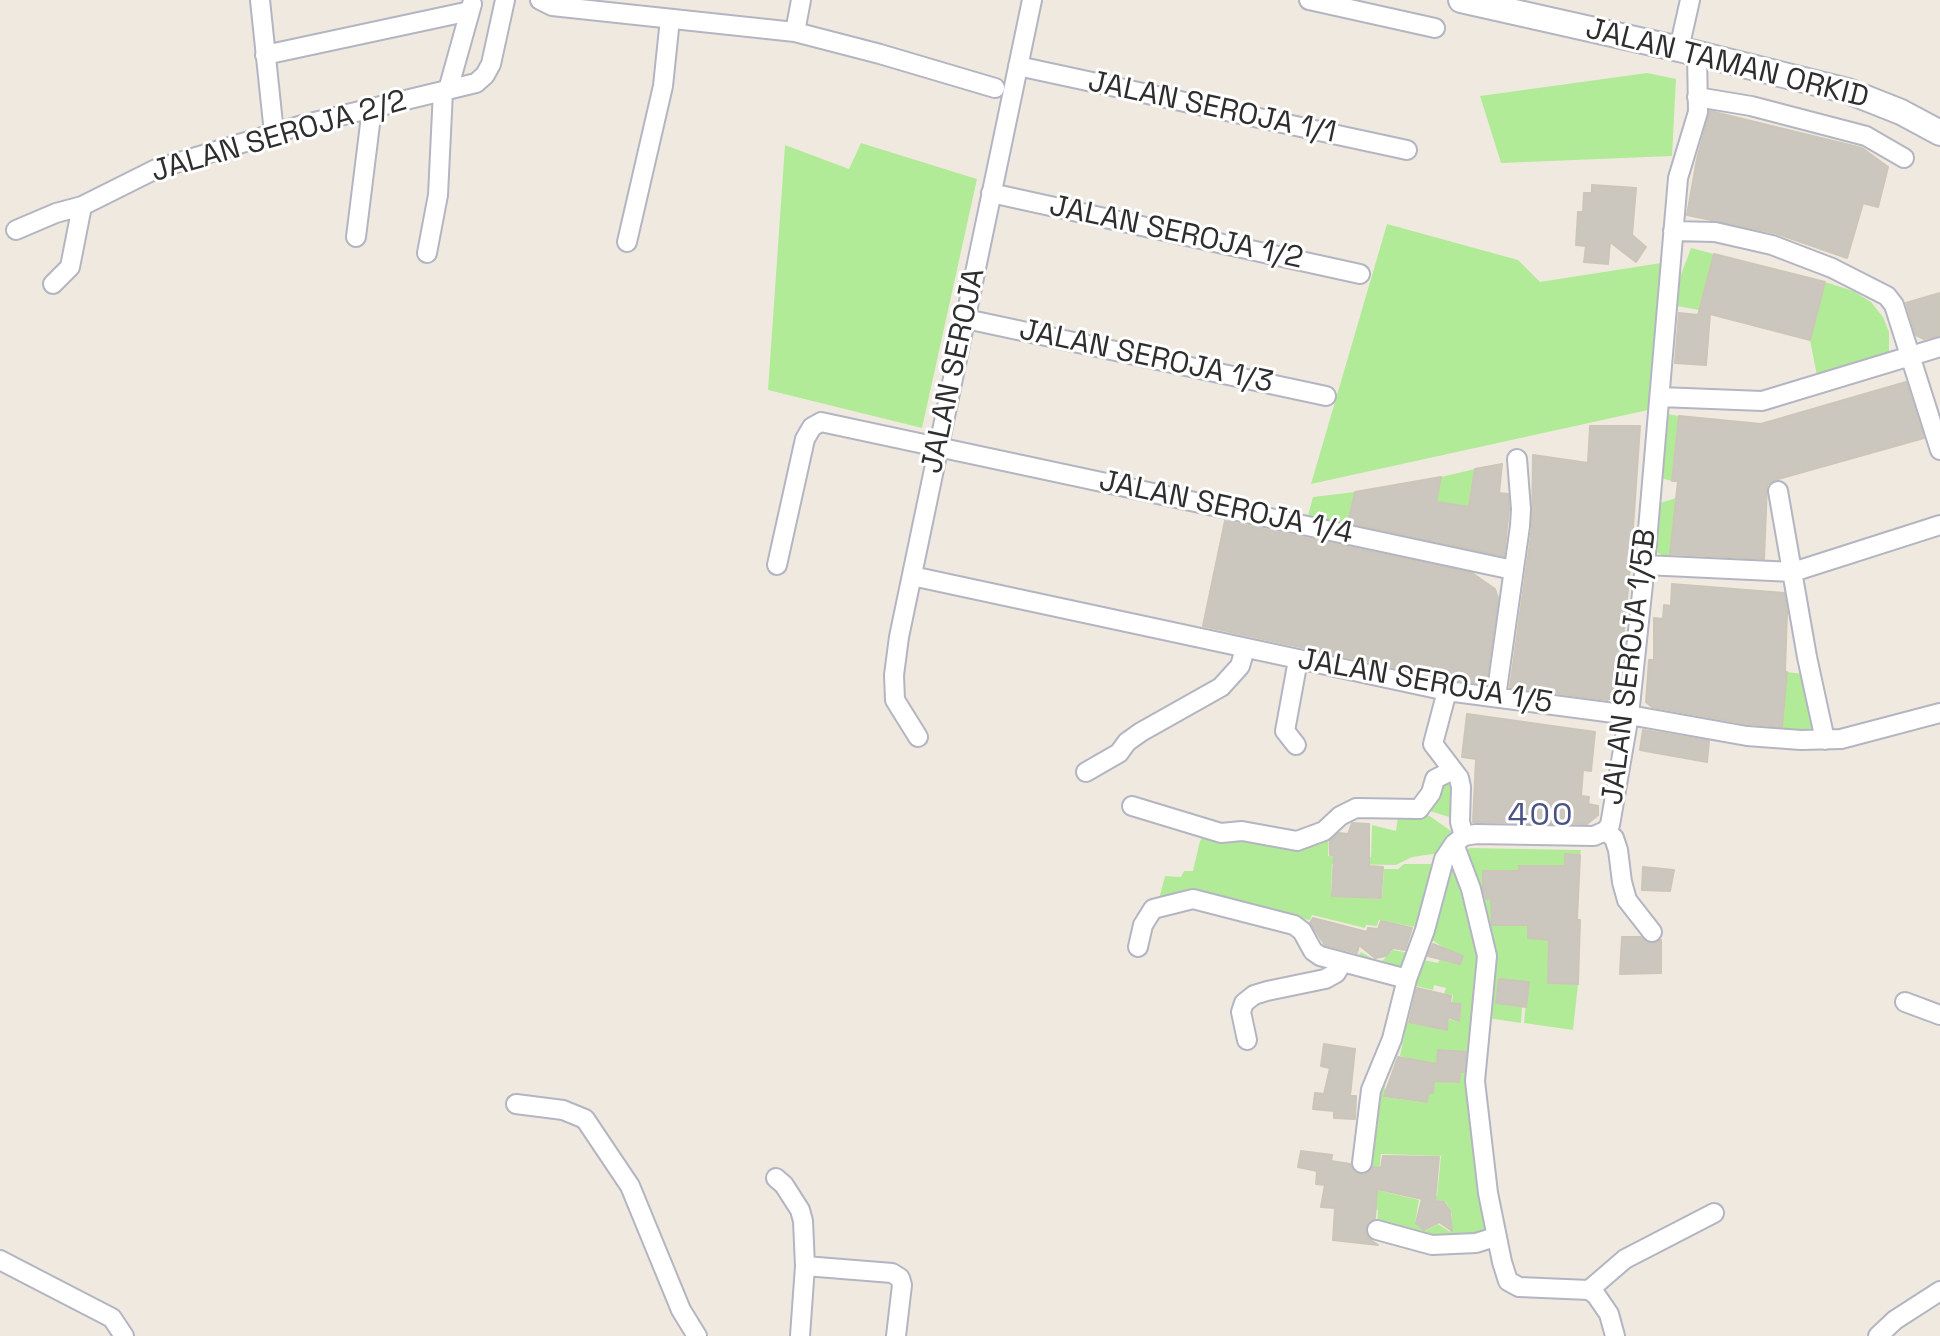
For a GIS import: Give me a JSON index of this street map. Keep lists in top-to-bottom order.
{
  "streets": {
    "main road": ["JALAN TAMAN ORKID"],
    "street": [
      "JALAN SEROJA 1/1",
      "JALAN SEROJA 2/2",
      "JALAN SEROJA 1/2",
      "JALAN SEROJA 1/3",
      "JALAN SEROJA",
      "JALAN SEROJA 1/4",
      "JALAN SEROJA 1/5B",
      "JALAN SEROJA 1/5"
    ]
  },
  "crossings": [
    ["JALAN TAMAN ORKID", "JALAN SEROJA 1/5B"],
    ["JALAN SEROJA 1/1", "JALAN SEROJA"],
    ["JALAN SEROJA 1/2", "JALAN SEROJA"],
    ["JALAN SEROJA 1/3", "JALAN SEROJA"],
    ["JALAN SEROJA", "JALAN SEROJA 1/4"],
    ["JALAN SEROJA", "JALAN SEROJA 1/5"],
    ["JALAN SEROJA 1/5B", "JALAN SEROJA 1/5"]
  ],
  "districts": ["400"]
}
